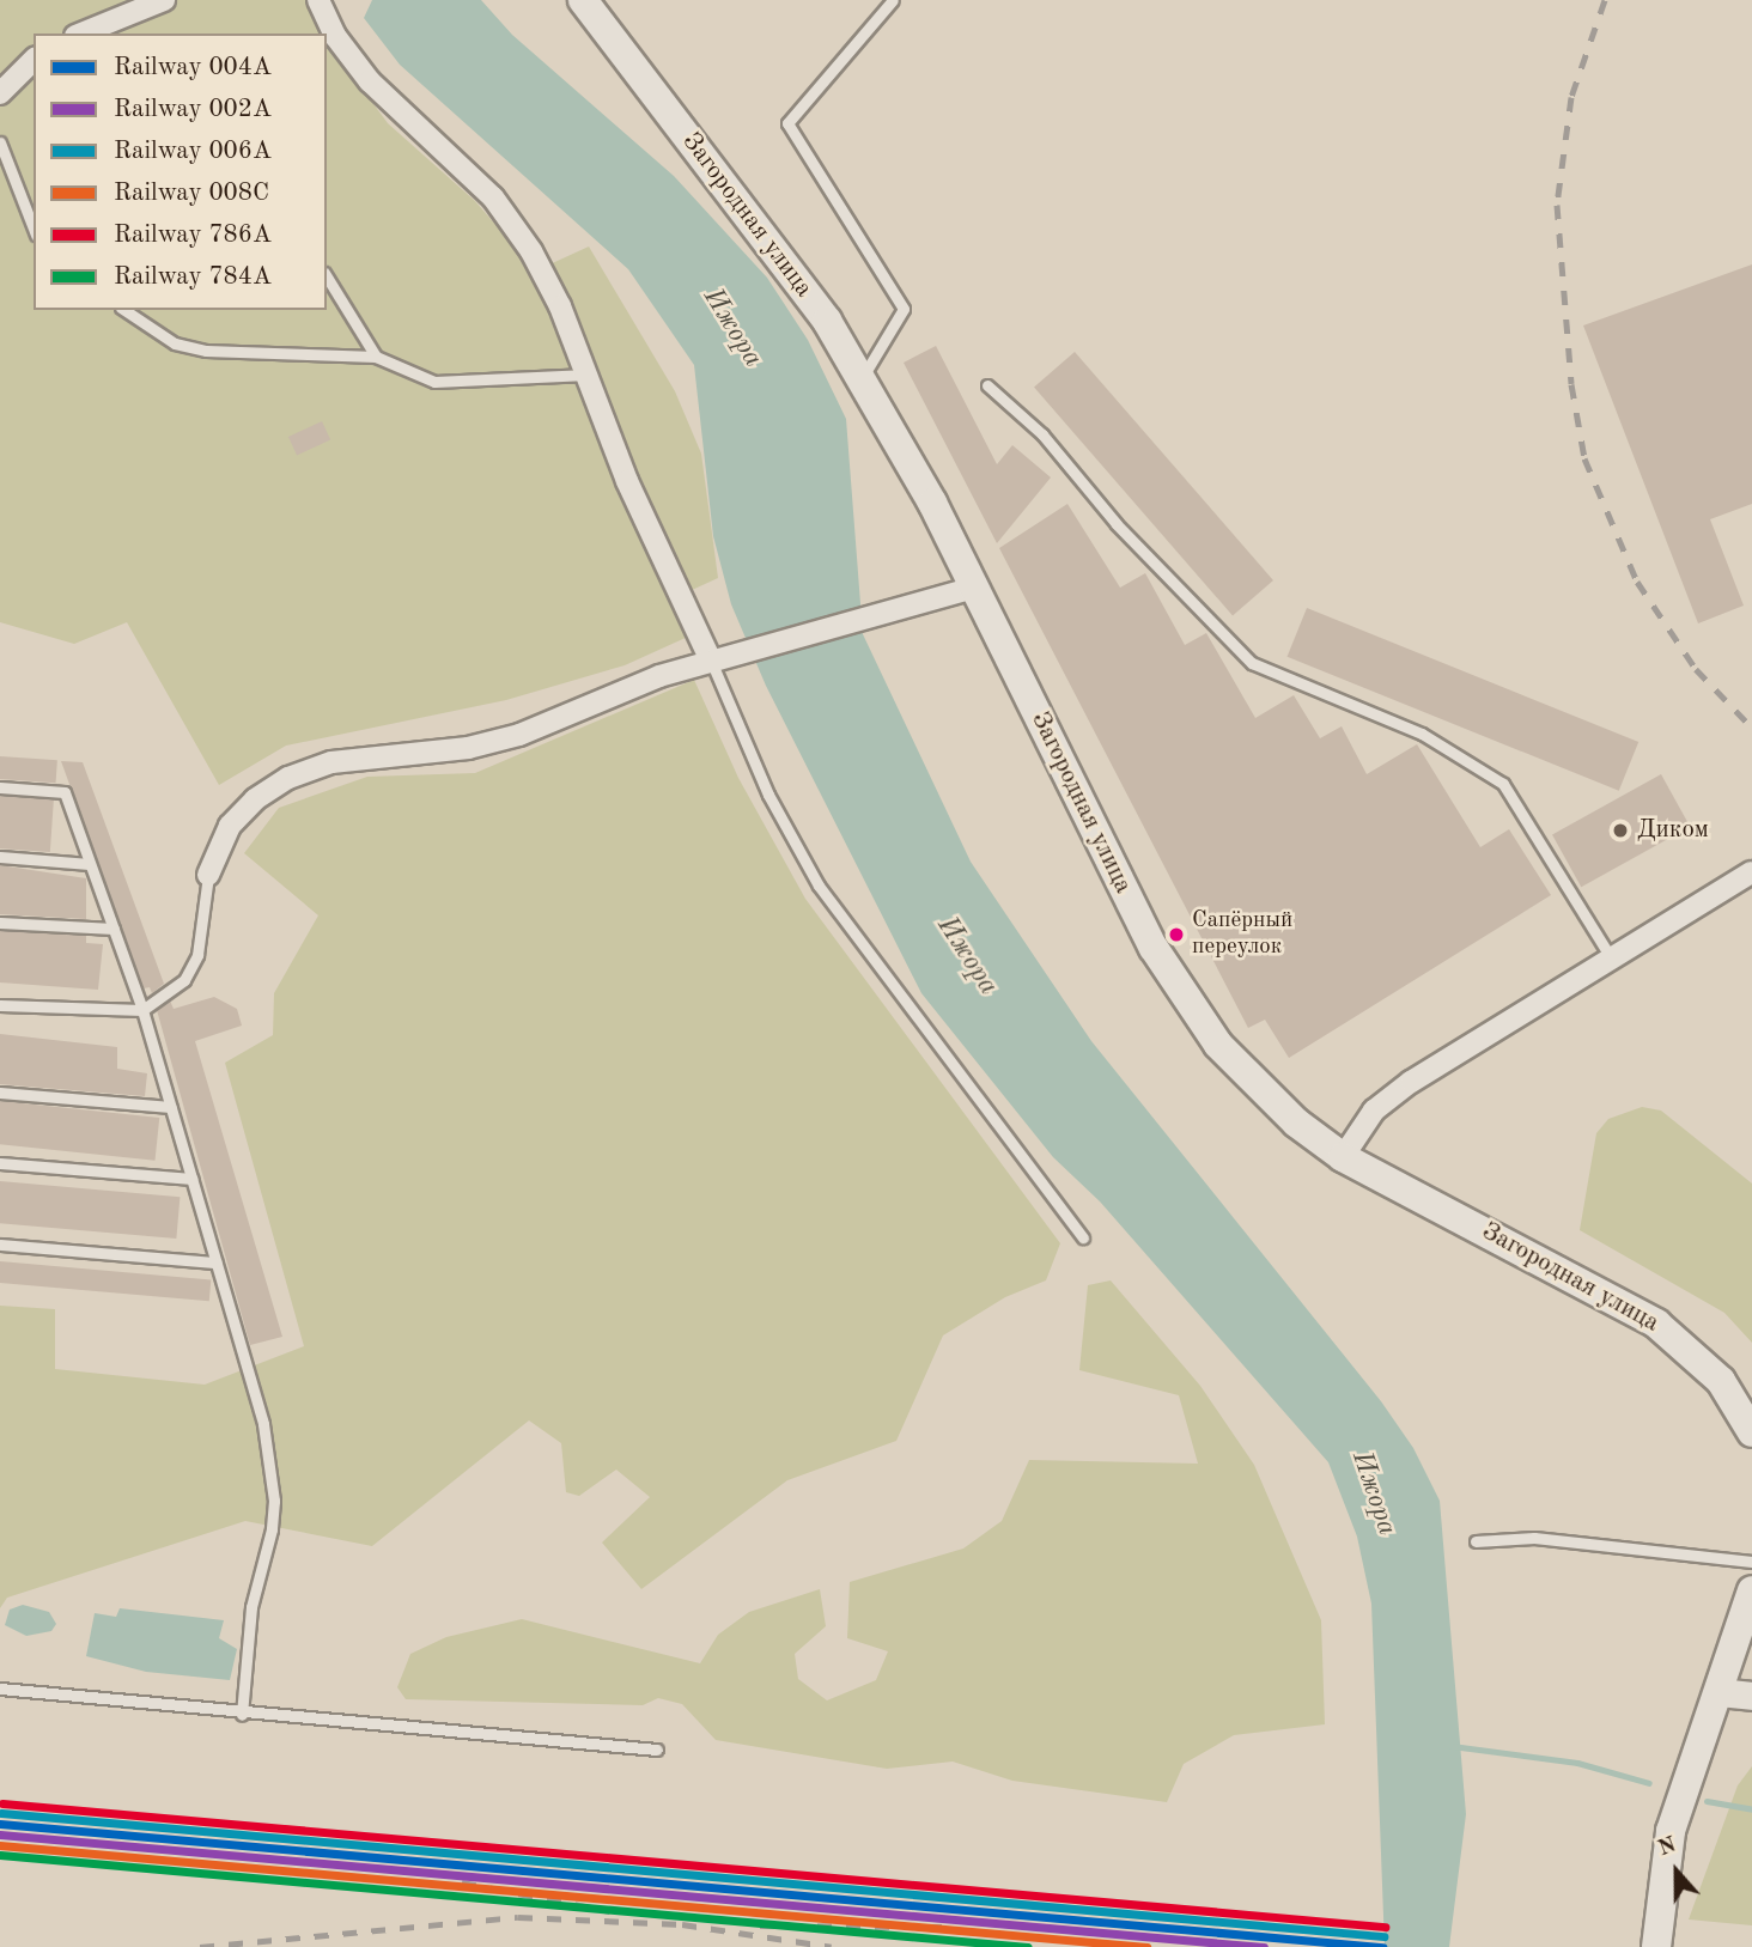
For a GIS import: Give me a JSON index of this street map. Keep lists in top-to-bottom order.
{
  "streets": {
    "main road": ["Загородная улица"]
  },
  "water": ["Ижора"],
  "places": ["Диком", "Сапёрный переулок"],
  "lines": [
    "rail line 786А",
    "rail line 006А",
    "rail line 004А",
    "rail line 002А",
    "rail line 008С",
    "rail line 784А"
  ],
  "legend": [
    "Railway 004А",
    "Railway 002А",
    "Railway 006А",
    "Railway 008С",
    "Railway 786А",
    "Railway 784А"
  ],
  "north": "top"
}
